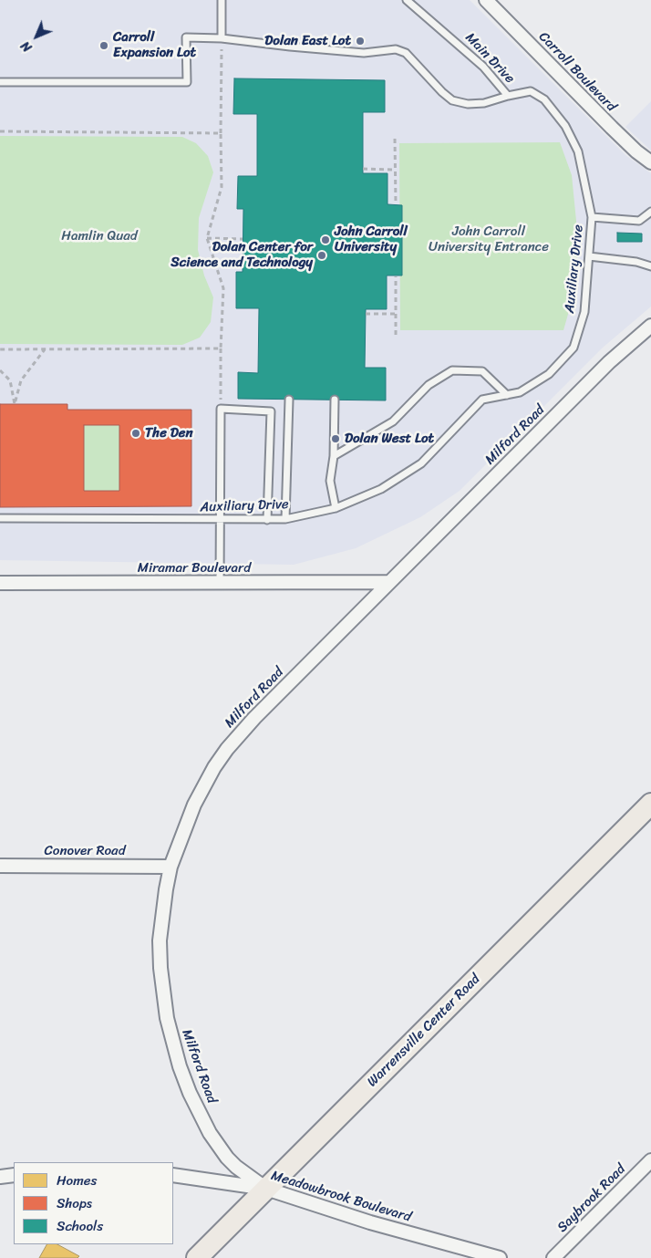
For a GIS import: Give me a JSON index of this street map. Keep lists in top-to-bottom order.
{
  "streets": {
    "main road": ["Warrensville Center Road"],
    "street": [
      "Carroll Boulevard",
      "Milford Road",
      "Miramar Boulevard",
      "Conover Road",
      "Meadowbrook Boulevard",
      "Saybrook Road"
    ],
    "lane": ["Main Drive", "Auxiliary Drive"]
  },
  "crossings": [
    ["Main Drive", "Auxiliary Drive"],
    ["Milford Road", "Miramar Boulevard"],
    ["Milford Road", "Conover Road"],
    ["Milford Road", "Warrensville Center Road"],
    ["Milford Road", "Meadowbrook Boulevard"],
    ["Warrensville Center Road", "Meadowbrook Boulevard"]
  ],
  "parks": ["John Carroll University Entrance", "Hamlin Quad"],
  "places": [
    "Dolan East Lot",
    "Carroll Expansion Lot",
    "John Carroll University",
    "Dolan Center for Science and Technology",
    "The Den",
    "Dolan West Lot"
  ],
  "legend": ["Homes", "Shops", "Schools"],
  "north": "bottom left"
}
